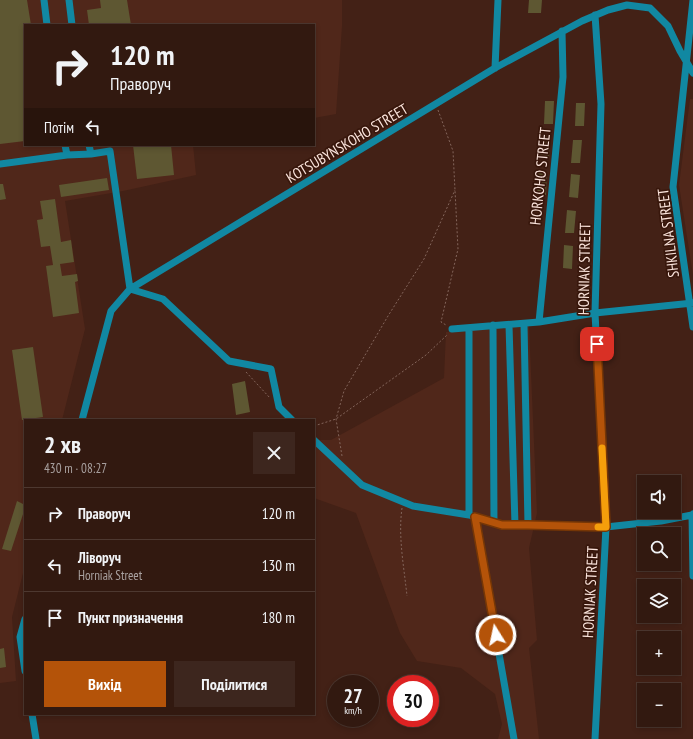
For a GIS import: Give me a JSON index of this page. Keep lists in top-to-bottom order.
{
  "streets": {
    "street": [
      "KOTSUBYNSKOHO STREET",
      "HORKOHO STREET",
      "SHKILNA STREET",
      "HORNIAK STREET"
    ]
  },
  "crossings": [
    ["KOTSUBYNSKOHO STREET", "HORKOHO STREET"],
    ["KOTSUBYNSKOHO STREET", "SHKILNA STREET"],
    ["KOTSUBYNSKOHO STREET", "HORNIAK STREET"]
  ],
  "page": {
    "turn": ["120 m", "Праворуч"],
    "then": "Потім",
    "heading": ["2 хв", "430 m · 08:27"],
    "map_buttons": ["+", "−"],
    "list": [
      {
        "name": "Праворуч",
        "value": "120 m"
      },
      {
        "name": "Ліворуч",
        "note": "Horniak Street",
        "value": "130 m"
      },
      {
        "name": "Пункт призначення",
        "value": "180 m"
      }
    ],
    "buttons": ["Вихід", "Поділитися"],
    "speed": "27 km/h",
    "limit": "30"
  }
}
